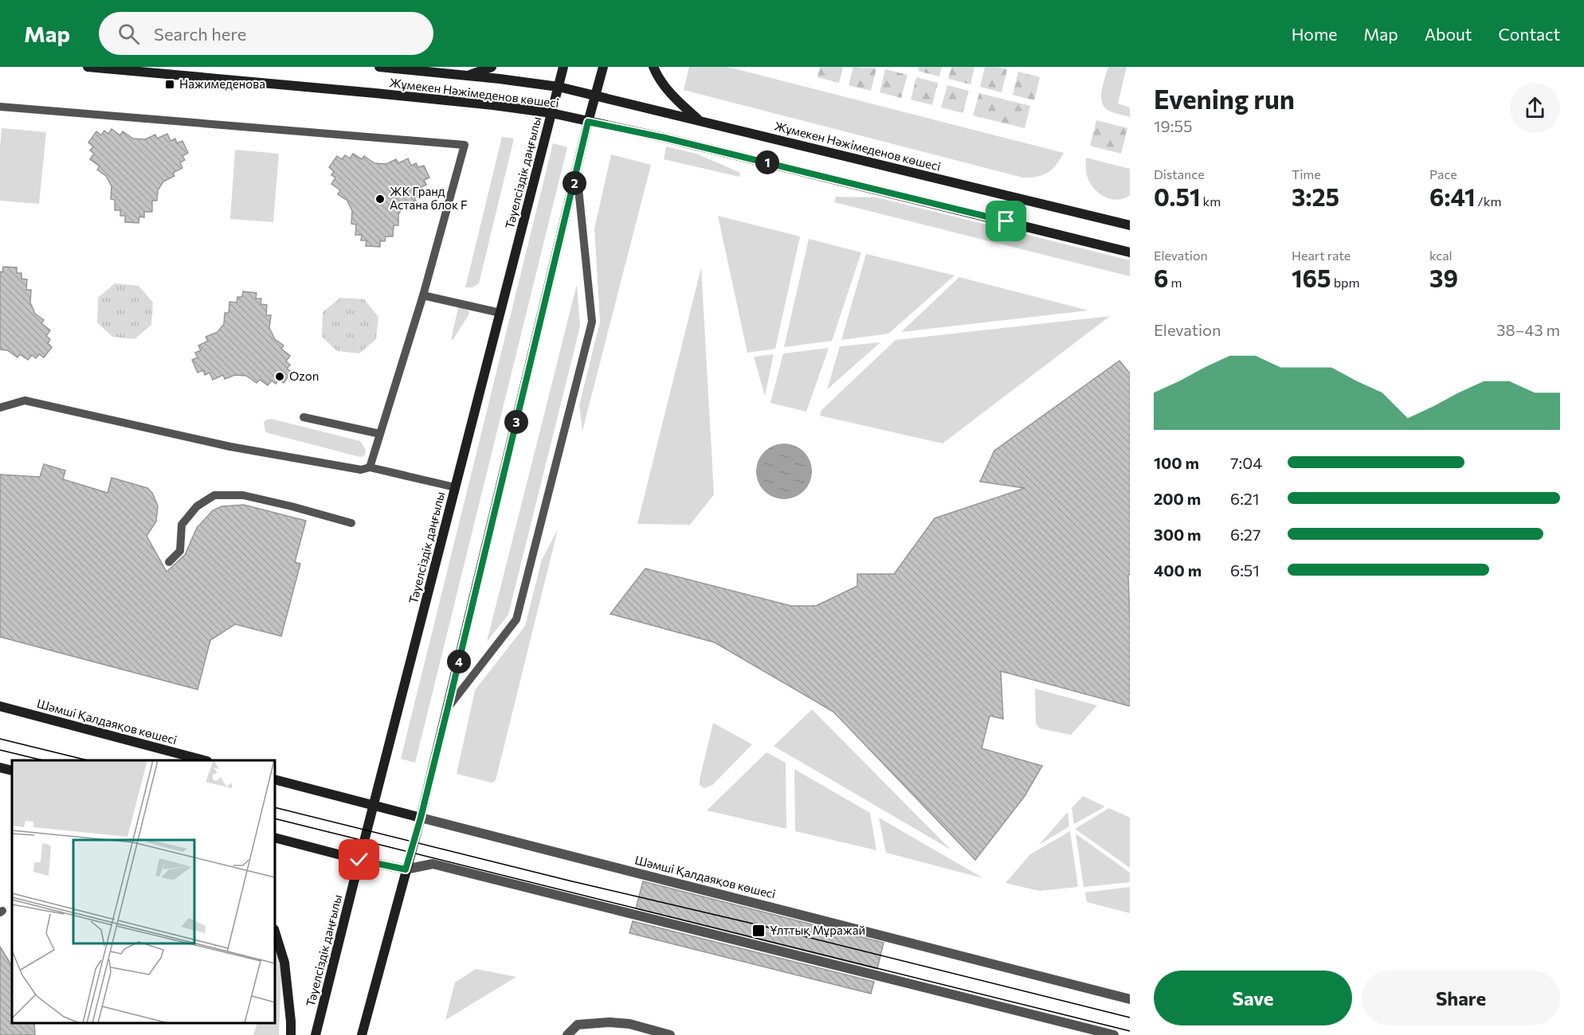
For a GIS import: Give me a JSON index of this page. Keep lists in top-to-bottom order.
{
  "streets": {
    "main road": ["Жұмекен Нәжімеденов көшесі", "Тәуелсіздік даңғылы", "Шәмші Қалдаяқов көшесі"]
  },
  "crossings": [
    ["Жұмекен Нәжімеденов көшесі", "Тәуелсіздік даңғылы"],
    ["Тәуелсіздік даңғылы", "Шәмші Қалдаяқов көшесі"]
  ],
  "places": {
    "transit": ["Нажимеденова", "Ұлттық Мұражай"],
    "other": ["ЖК Гранд Астана блок F", "Ozon"]
  },
  "page": {
    "header": "Map",
    "search": "Search here",
    "nav": [
      "Home",
      "Map",
      "About",
      "Contact"
    ],
    "heading": ["Evening run", "19:55"],
    "stats": [
      ["Distance", "0.51 km"],
      ["Time", "3:25"],
      ["Pace", "6:41 /km"],
      ["Elevation", "6 m"],
      ["Heart rate", "165 bpm"],
      ["kcal", "39"]
    ],
    "pins": [
      "1",
      "2",
      "3",
      "4"
    ],
    "chart": ["Elevation", "38–43 m"],
    "list": [
      {
        "name": "100 m",
        "note": "7:04"
      },
      {
        "name": "200 m",
        "note": "6:21"
      },
      {
        "name": "300 m",
        "note": "6:27"
      },
      {
        "name": "400 m",
        "note": "6:51"
      }
    ],
    "buttons": ["Save", "Share"]
  }
}
